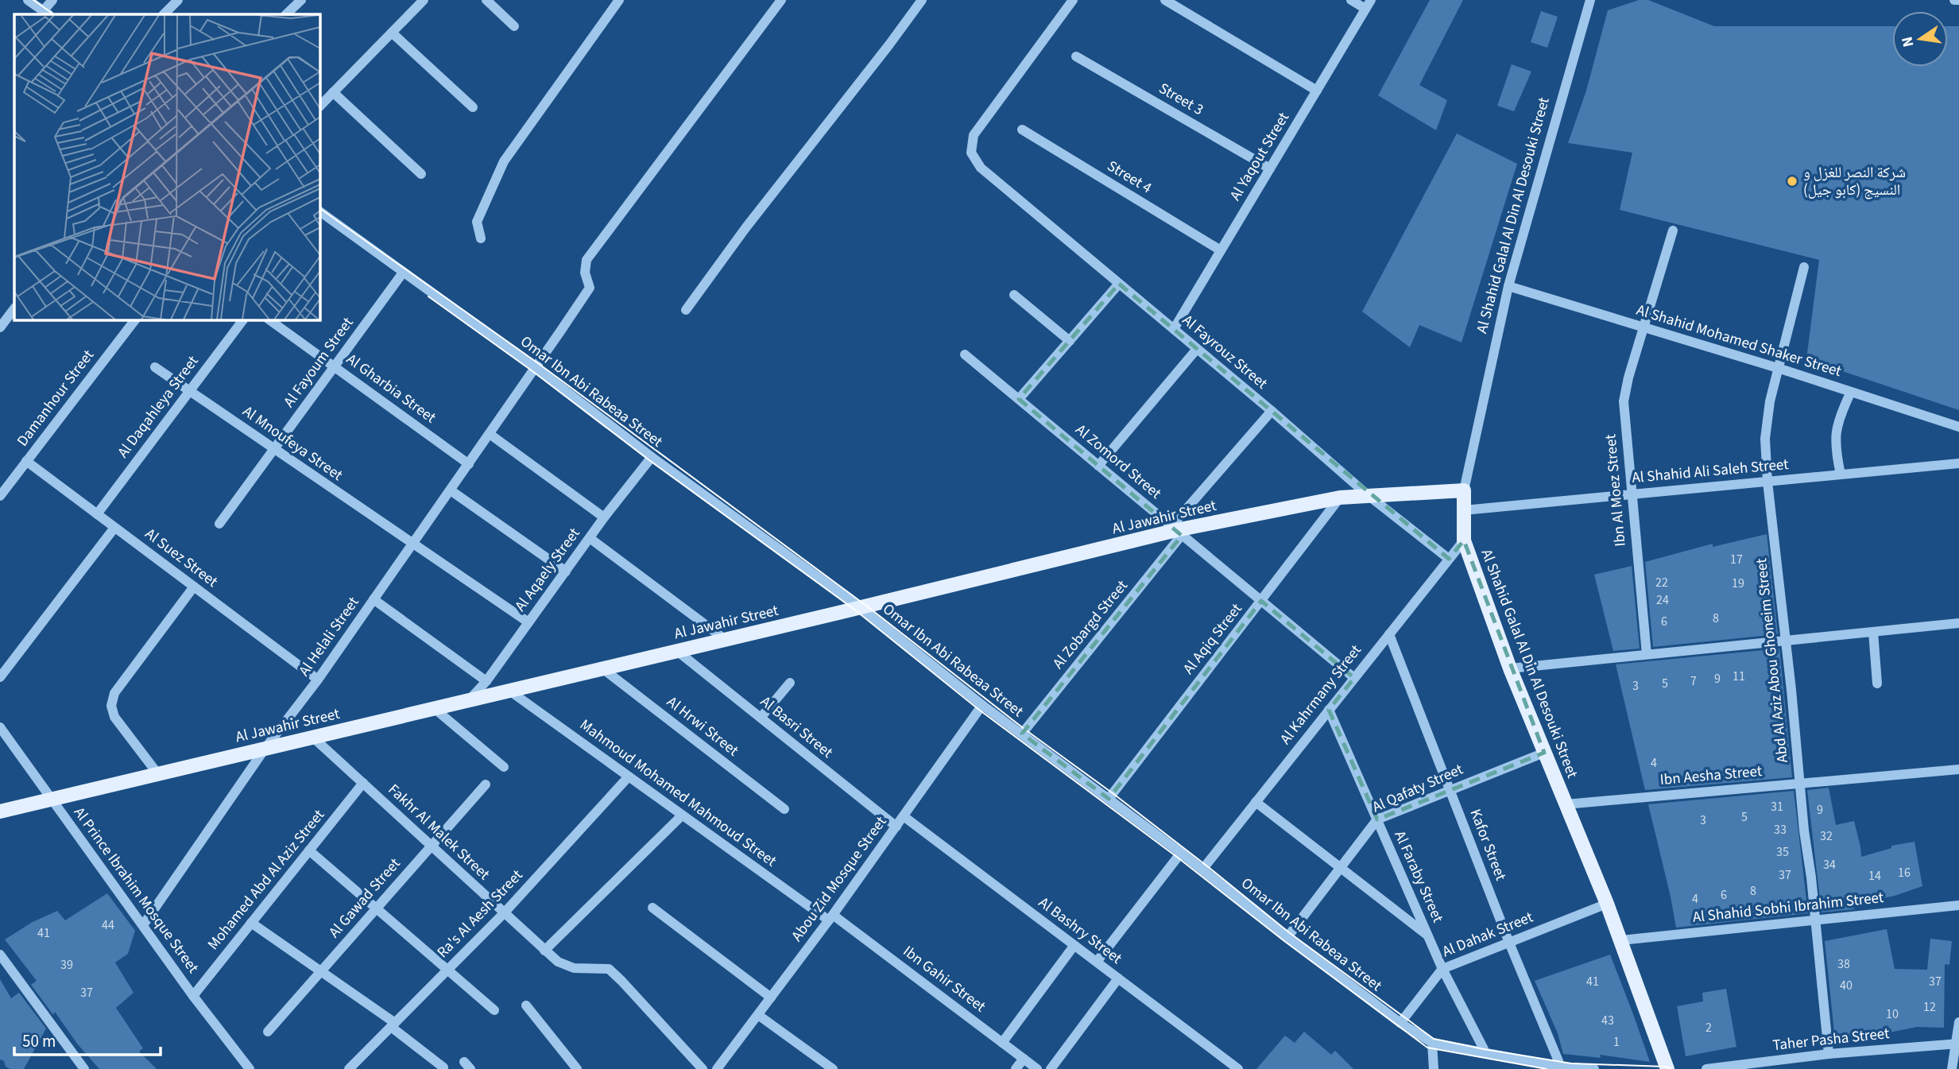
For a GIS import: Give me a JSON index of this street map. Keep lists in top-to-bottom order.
{
  "streets": {
    "main road": ["Al Shahid Galal Al Din Al Desouki Street", "Al Jawahir Street"],
    "street": [
      "Street 3",
      "Al Yaqout Street",
      "Street 4",
      "Al Shahid Mohamed Shaker Street",
      "Al Fayrouz Street",
      "Al Fayoum Street",
      "Al Gharbia Street",
      "Omar Ibn Abi Rabeaa Street",
      "Damanhour Street",
      "Al Daqahleya Street",
      "Al Mnoufeya Street",
      "Al Zomord Street",
      "Al Shahid Ali Saleh Street",
      "Ibn Al Moez Street",
      "Al Suez Street",
      "Al Aqaely Street",
      "Al Zobargd Street",
      "Al Helali Street",
      "Al Aqiq Street",
      "Abd Al Aziz Abou Ghoneim Street",
      "Al Kahrmany Street",
      "Al Hrwi Street",
      "Al Basri Street",
      "Ibn Aesha Street",
      "Al Qafaty Street",
      "Mahmoud Mohamed Mahmoud Street",
      "Fakhr Al Malek Street",
      "Kafor Street",
      "Al Faraby Street",
      "Abou Zid Mosque Street",
      "Mohamed Abd Al Aziz Street",
      "Al Prince Ibrahim Mosque Street",
      "Al Gawad Street",
      "Al Shahid Sobhi Ibrahim Street",
      "Ra's Al Aesh Street",
      "Al Bashry Street",
      "Al Dahak Street",
      "Ibn Gahir Street",
      "Taher Pasha Street"
    ]
  },
  "crossings": [
    ["Street 3", "Al Yaqout Street"],
    ["Al Yaqout Street", "Street 4"],
    ["Al Yaqout Street", "Al Fayrouz Street"],
    ["Al Shahid Galal Al Din Al Desouki Street", "Al Shahid Mohamed Shaker Street"],
    ["Al Shahid Galal Al Din Al Desouki Street", "Al Shahid Ali Saleh Street"],
    ["Al Shahid Galal Al Din Al Desouki Street", "Al Jawahir Street"],
    ["Al Shahid Galal Al Din Al Desouki Street", "Al Kahrmany Street"],
    ["Al Shahid Galal Al Din Al Desouki Street", "Ibn Aesha Street"],
    ["Al Shahid Galal Al Din Al Desouki Street", "Al Qafaty Street"],
    ["Al Shahid Galal Al Din Al Desouki Street", "Al Shahid Sobhi Ibrahim Street"],
    ["Al Shahid Galal Al Din Al Desouki Street", "Al Dahak Street"],
    ["Al Shahid Mohamed Shaker Street", "Ibn Al Moez Street"],
    ["Al Shahid Mohamed Shaker Street", "Abd Al Aziz Abou Ghoneim Street"],
    ["Al Fayrouz Street", "Al Jawahir Street"],
    ["Al Fayrouz Street", "Al Zobargd Street"],
    ["Al Fayrouz Street", "Al Kahrmany Street"],
    ["Al Fayoum Street", "Al Gharbia Street"],
    ["Al Fayoum Street", "Omar Ibn Abi Rabeaa Street"],
    ["Al Fayoum Street", "Al Mnoufeya Street"],
    ["Al Gharbia Street", "Al Helali Street"],
    ["Omar Ibn Abi Rabeaa Street", "Al Jawahir Street"],
    ["Omar Ibn Abi Rabeaa Street", "Al Aqaely Street"],
    ["Omar Ibn Abi Rabeaa Street", "Al Zobargd Street"],
    ["Omar Ibn Abi Rabeaa Street", "Al Helali Street"],
    ["Omar Ibn Abi Rabeaa Street", "Al Aqiq Street"],
    ["Omar Ibn Abi Rabeaa Street", "Al Kahrmany Street"],
    ["Omar Ibn Abi Rabeaa Street", "Al Qafaty Street"],
    ["Omar Ibn Abi Rabeaa Street", "Kafor Street"],
    ["Omar Ibn Abi Rabeaa Street", "Al Faraby Street"],
    ["Omar Ibn Abi Rabeaa Street", "Abou Zid Mosque Street"],
    ["Omar Ibn Abi Rabeaa Street", "Al Dahak Street"],
    ["Damanhour Street", "Al Suez Street"],
    ["Al Daqahleya Street", "Al Mnoufeya Street"],
    ["Al Daqahleya Street", "Al Suez Street"],
    ["Al Mnoufeya Street", "Al Aqaely Street"],
    ["Al Mnoufeya Street", "Al Helali Street"],
    ["Al Zomord Street", "Al Jawahir Street"],
    ["Al Zomord Street", "Al Zobargd Street"],
    ["Al Zomord Street", "Al Aqiq Street"],
    ["Al Zomord Street", "Al Kahrmany Street"],
    ["Al Shahid Ali Saleh Street", "Ibn Al Moez Street"],
    ["Al Shahid Ali Saleh Street", "Abd Al Aziz Abou Ghoneim Street"],
    ["Al Jawahir Street", "Al Aqaely Street"],
    ["Al Jawahir Street", "Al Zobargd Street"],
    ["Al Jawahir Street", "Al Helali Street"],
    ["Al Jawahir Street", "Al Aqiq Street"],
    ["Al Jawahir Street", "Al Hrwi Street"],
    ["Al Jawahir Street", "Al Basri Street"],
    ["Al Jawahir Street", "Mahmoud Mohamed Mahmoud Street"],
    ["Al Jawahir Street", "Fakhr Al Malek Street"],
    ["Al Jawahir Street", "Al Prince Ibrahim Mosque Street"],
    ["Al Suez Street", "Al Helali Street"],
    ["Al Helali Street", "Al Prince Ibrahim Mosque Street"],
    ["Abd Al Aziz Abou Ghoneim Street", "Ibn Aesha Street"],
    ["Abd Al Aziz Abou Ghoneim Street", "Al Shahid Sobhi Ibrahim Street"],
    ["Abd Al Aziz Abou Ghoneim Street", "Taher Pasha Street"],
    ["Al Kahrmany Street", "Kafor Street"],
    ["Al Kahrmany Street", "Al Faraby Street"],
    ["Al Basri Street", "Abou Zid Mosque Street"],
    ["Al Qafaty Street", "Kafor Street"],
    ["Al Qafaty Street", "Al Faraby Street"],
    ["Mahmoud Mohamed Mahmoud Street", "Abou Zid Mosque Street"],
    ["Mahmoud Mohamed Mahmoud Street", "Ra's Al Aesh Street"],
    ["Mahmoud Mohamed Mahmoud Street", "Ibn Gahir Street"],
    ["Fakhr Al Malek Street", "Mohamed Abd Al Aziz Street"],
    ["Fakhr Al Malek Street", "Al Gawad Street"],
    ["Fakhr Al Malek Street", "Ra's Al Aesh Street"],
    ["Kafor Street", "Al Dahak Street"],
    ["Al Faraby Street", "Al Dahak Street"],
    ["Abou Zid Mosque Street", "Al Bashry Street"],
    ["Abou Zid Mosque Street", "Ibn Gahir Street"],
    ["Mohamed Abd Al Aziz Street", "Al Prince Ibrahim Mosque Street"]
  ],
  "places": ["شركة النصر للغزل و النسيج (كابو جيل)"],
  "house_numbers": [
    "17",
    "22",
    "19",
    "24",
    "8",
    "6",
    "11",
    "9",
    "7",
    "5",
    "3",
    "4",
    "31",
    "9",
    "5",
    "3",
    "33",
    "32",
    "35",
    "34",
    "16",
    "37",
    "14",
    "8",
    "6",
    "4",
    "44",
    "41",
    "38",
    "39",
    "41",
    "37",
    "40",
    "37",
    "12",
    "10",
    "43",
    "2",
    "1"
  ],
  "scale_bar": "50 m",
  "north": "left"
}
